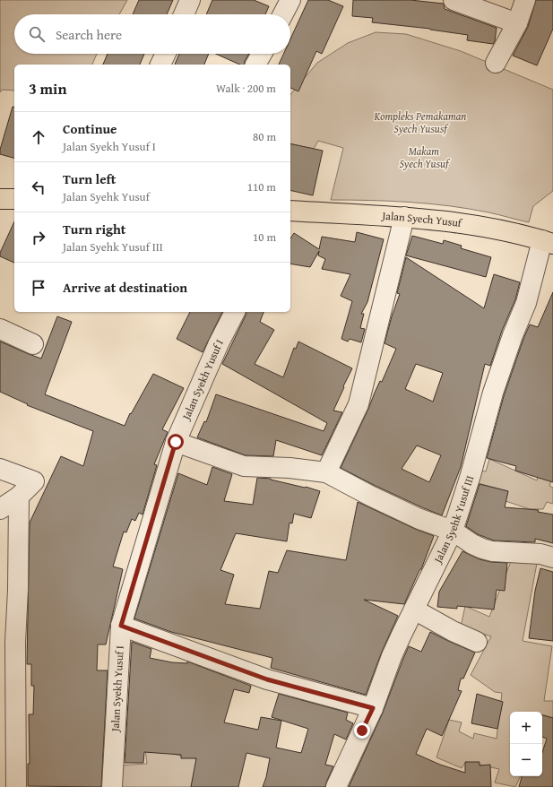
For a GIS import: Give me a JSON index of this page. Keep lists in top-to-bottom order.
{
  "streets": {
    "main road": ["Jalan Syech Yusuf"],
    "street": ["Jalan Syekh Yusuf I", "Jalan Syehk Yusuf III"]
  },
  "crossings": [
    ["Jalan Syech Yusuf", "Jalan Syehk Yusuf III"]
  ],
  "parks": ["Kompleks Pemakaman Syech Yususf", "Makam Syech Yusuf"],
  "page": {
    "search": "Search here",
    "heading": ["3 min", "Walk · 200 m"],
    "list": [
      ["Continue", "Jalan Syekh Yusuf I", "80 m"],
      ["Turn left", "Jalan Syehk Yusuf", "110 m"],
      ["Turn right", "Jalan Syehk Yusuf III", "10 m"],
      "Arrive at destination"
    ],
    "map_buttons": ["+", "−"]
  }
}
